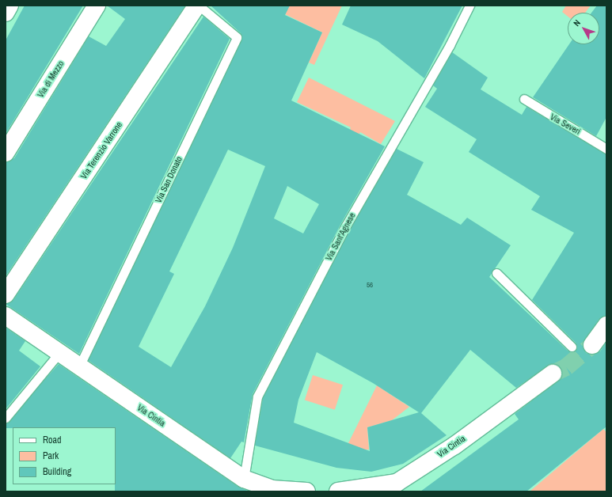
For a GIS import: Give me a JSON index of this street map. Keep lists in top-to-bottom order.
{
  "streets": {
    "street": ["Via di Mezzo", "Via Terenzio Varrone", "Via Cintia"],
    "lane": ["Via Severi", "Via San Donato", "Via Sant'Agnese"]
  },
  "crossings": [
    ["Via Terenzio Varrone", "Via San Donato"],
    ["Via San Donato", "Via Cintia"],
    ["Via Sant'Agnese", "Via Cintia"]
  ],
  "house_numbers": ["56"],
  "legend": ["Road", "Park", "Building"],
  "north": "top left"
}
